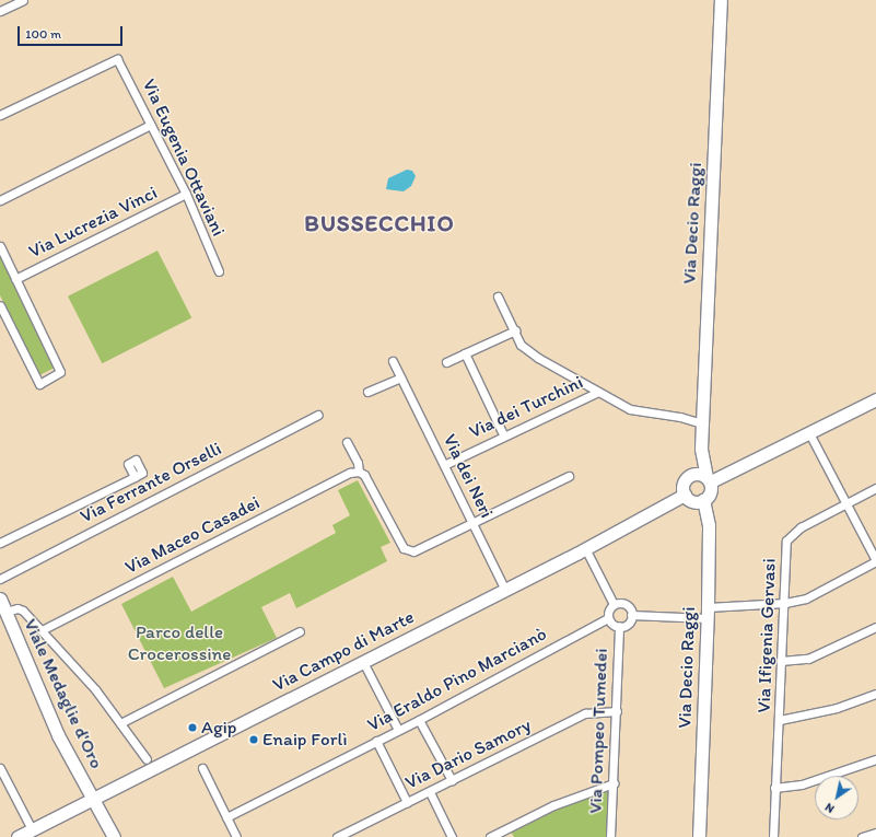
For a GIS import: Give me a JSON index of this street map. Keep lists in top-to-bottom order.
{
  "streets": {
    "main road": ["Via Decio Raggi", "Via Campo di Marte", "Viale Medaglie d'Oro"],
    "street": [
      "Via Eugenia Ottaviani",
      "Via Lucrezia Vinci",
      "Via dei Turchini",
      "Via dei Neri",
      "Via Ferrante Orselli",
      "Via Maceo Casadei",
      "Via Ifigenia Gervasi",
      "Via Eraldo Pino Marcianò",
      "Via Pompeo Tumedei",
      "Via Dario Samory"
    ]
  },
  "crossings": [
    ["Via Eugenia Ottaviani", "Via Lucrezia Vinci"],
    ["Via Decio Raggi", "Via Campo di Marte"],
    ["Via dei Turchini", "Via dei Neri"],
    ["Via dei Neri", "Via Campo di Marte"],
    ["Via Campo di Marte", "Viale Medaglie d'Oro"],
    ["Via Eraldo Pino Marcianò", "Via Pompeo Tumedei"],
    ["Via Pompeo Tumedei", "Via Dario Samory"]
  ],
  "districts": ["BUSSECCHIO"],
  "parks": ["Parco delle Crocerossine"],
  "places": ["Agip", "Enaip Forlì"],
  "scale_bar": "100 m",
  "north": "bottom left"
}
